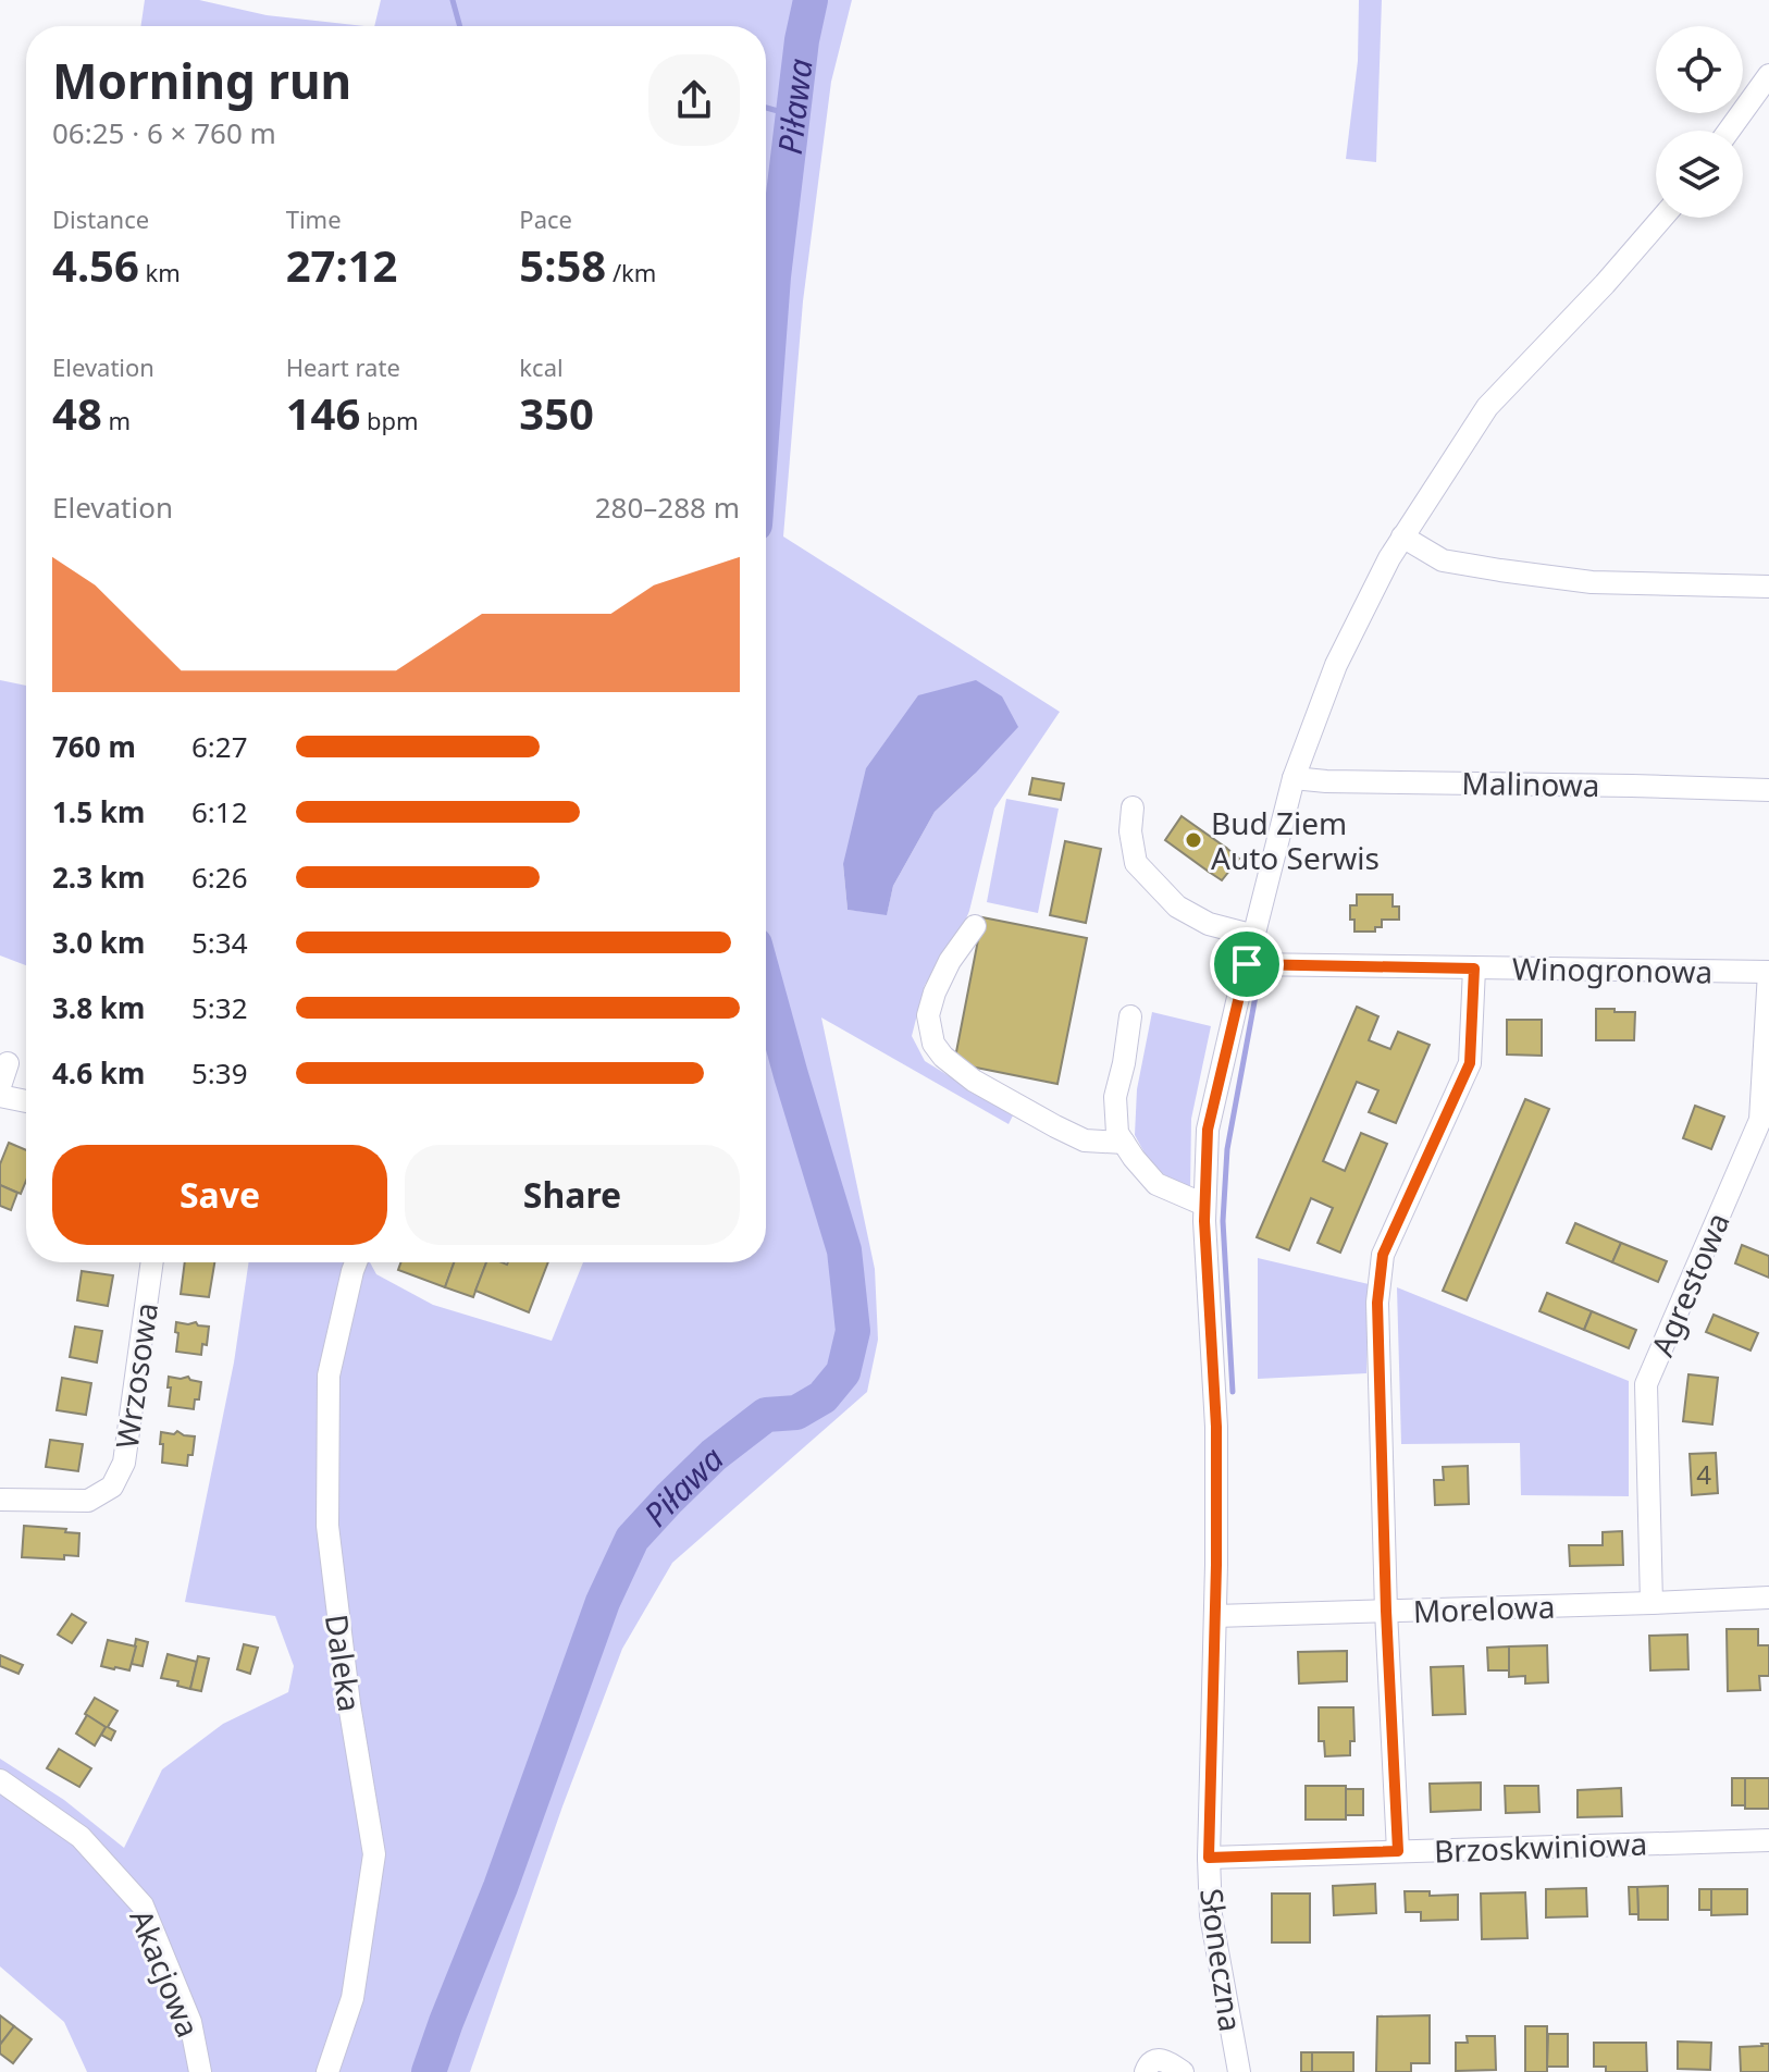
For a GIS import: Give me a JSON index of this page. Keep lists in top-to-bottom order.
{
  "streets": {
    "street": [
      "Malinowa",
      "Winogronowa",
      "Agrestowa",
      "Wrzosowa",
      "Morelowa",
      "Daleka",
      "Brzoskwiniowa",
      "Słoneczna",
      "Akacjowa"
    ]
  },
  "crossings": [
    ["Malinowa", "Słoneczna"],
    ["Winogronowa", "Agrestowa"],
    ["Winogronowa", "Słoneczna"],
    ["Agrestowa", "Morelowa"],
    ["Morelowa", "Brzoskwiniowa"],
    ["Brzoskwiniowa", "Słoneczna"]
  ],
  "water": ["Piława"],
  "places": ["Bud Ziem Auto Serwis"],
  "house_numbers": ["4"],
  "page": {
    "heading": ["Morning run", "06:25 · 6 × 760 m"],
    "stats": [
      ["Distance", "4.56 km"],
      ["Time", "27:12"],
      ["Pace", "5:58 /km"],
      ["Elevation", "48 m"],
      ["Heart rate", "146 bpm"],
      ["kcal", "350"]
    ],
    "chart": ["Elevation", "280–288 m"],
    "list": [
      {
        "name": "760 m",
        "note": "6:27"
      },
      {
        "name": "1.5 km",
        "note": "6:12"
      },
      {
        "name": "2.3 km",
        "note": "6:26"
      },
      {
        "name": "3.0 km",
        "note": "5:34"
      },
      {
        "name": "3.8 km",
        "note": "5:32"
      },
      {
        "name": "4.6 km",
        "note": "5:39"
      }
    ],
    "buttons": ["Save", "Share"]
  }
}
